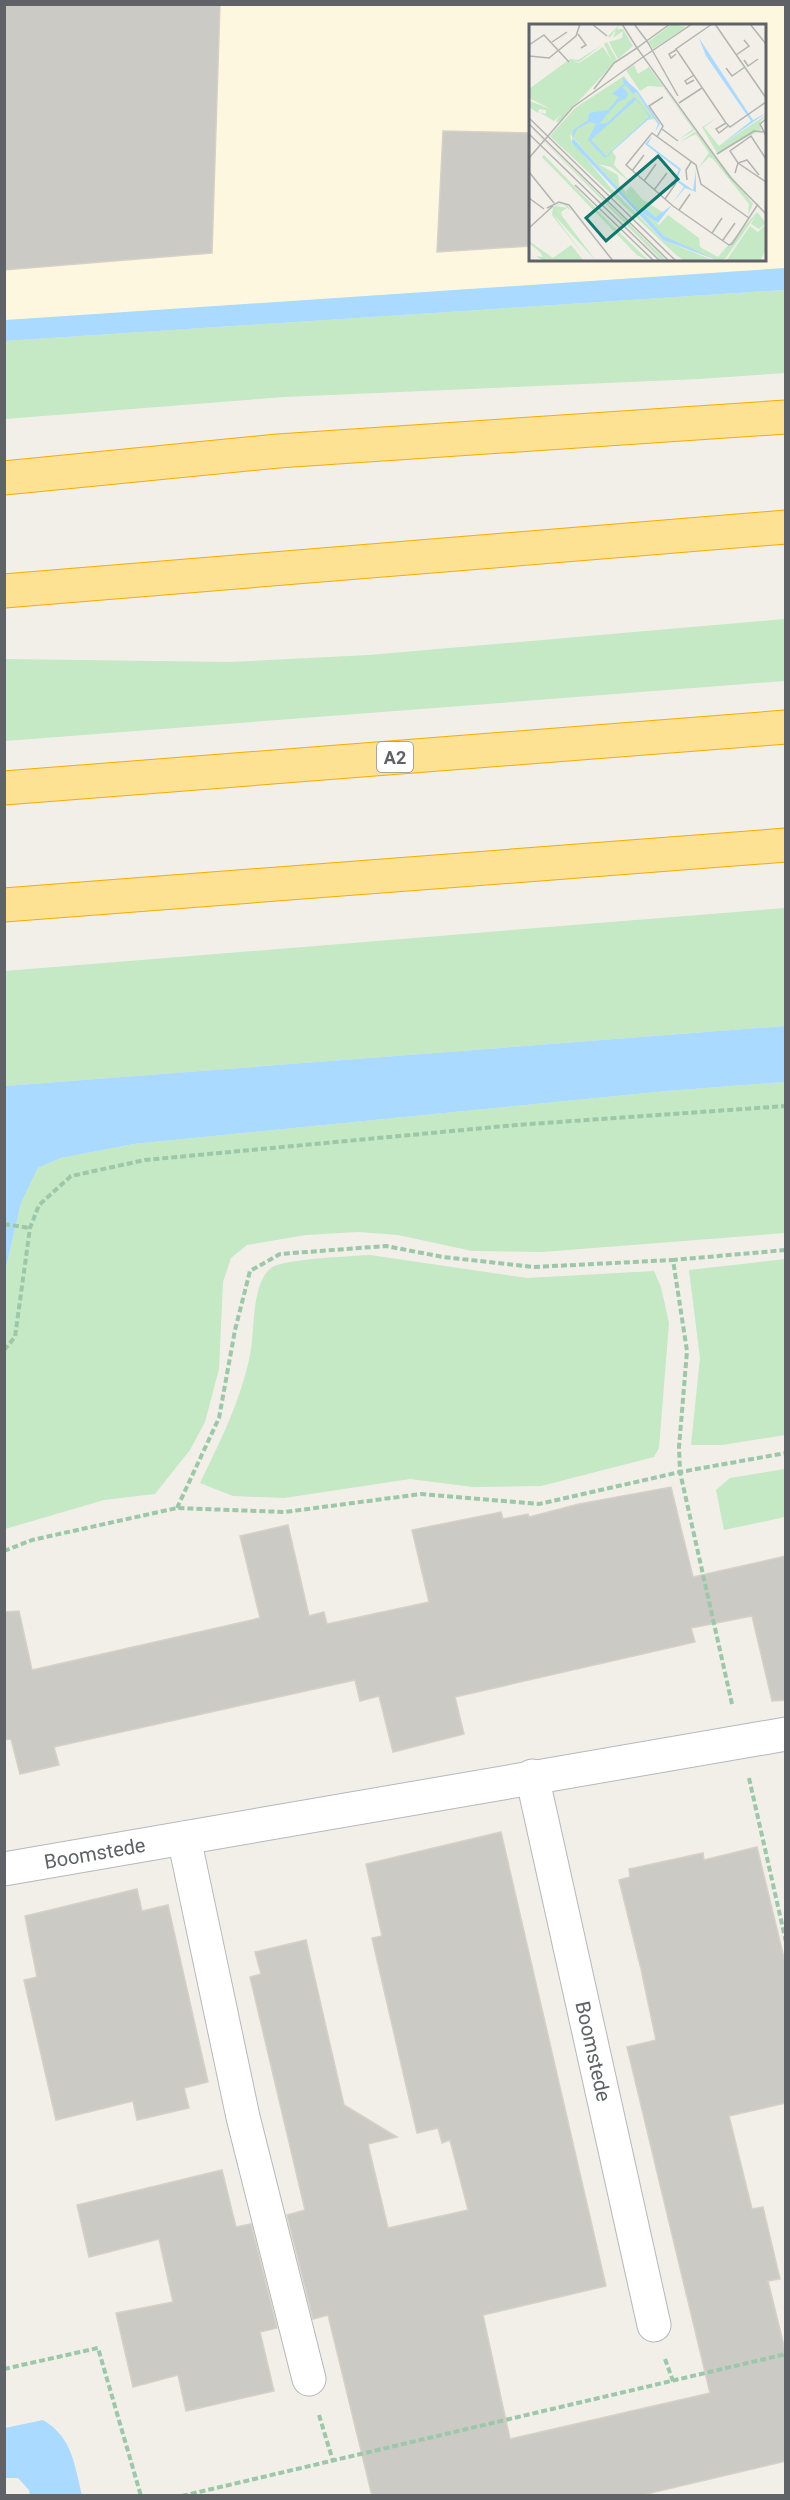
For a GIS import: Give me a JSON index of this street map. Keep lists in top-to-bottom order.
{
  "streets": {
    "highway": ["A2"],
    "street": ["Boomstede"]
  }
}
